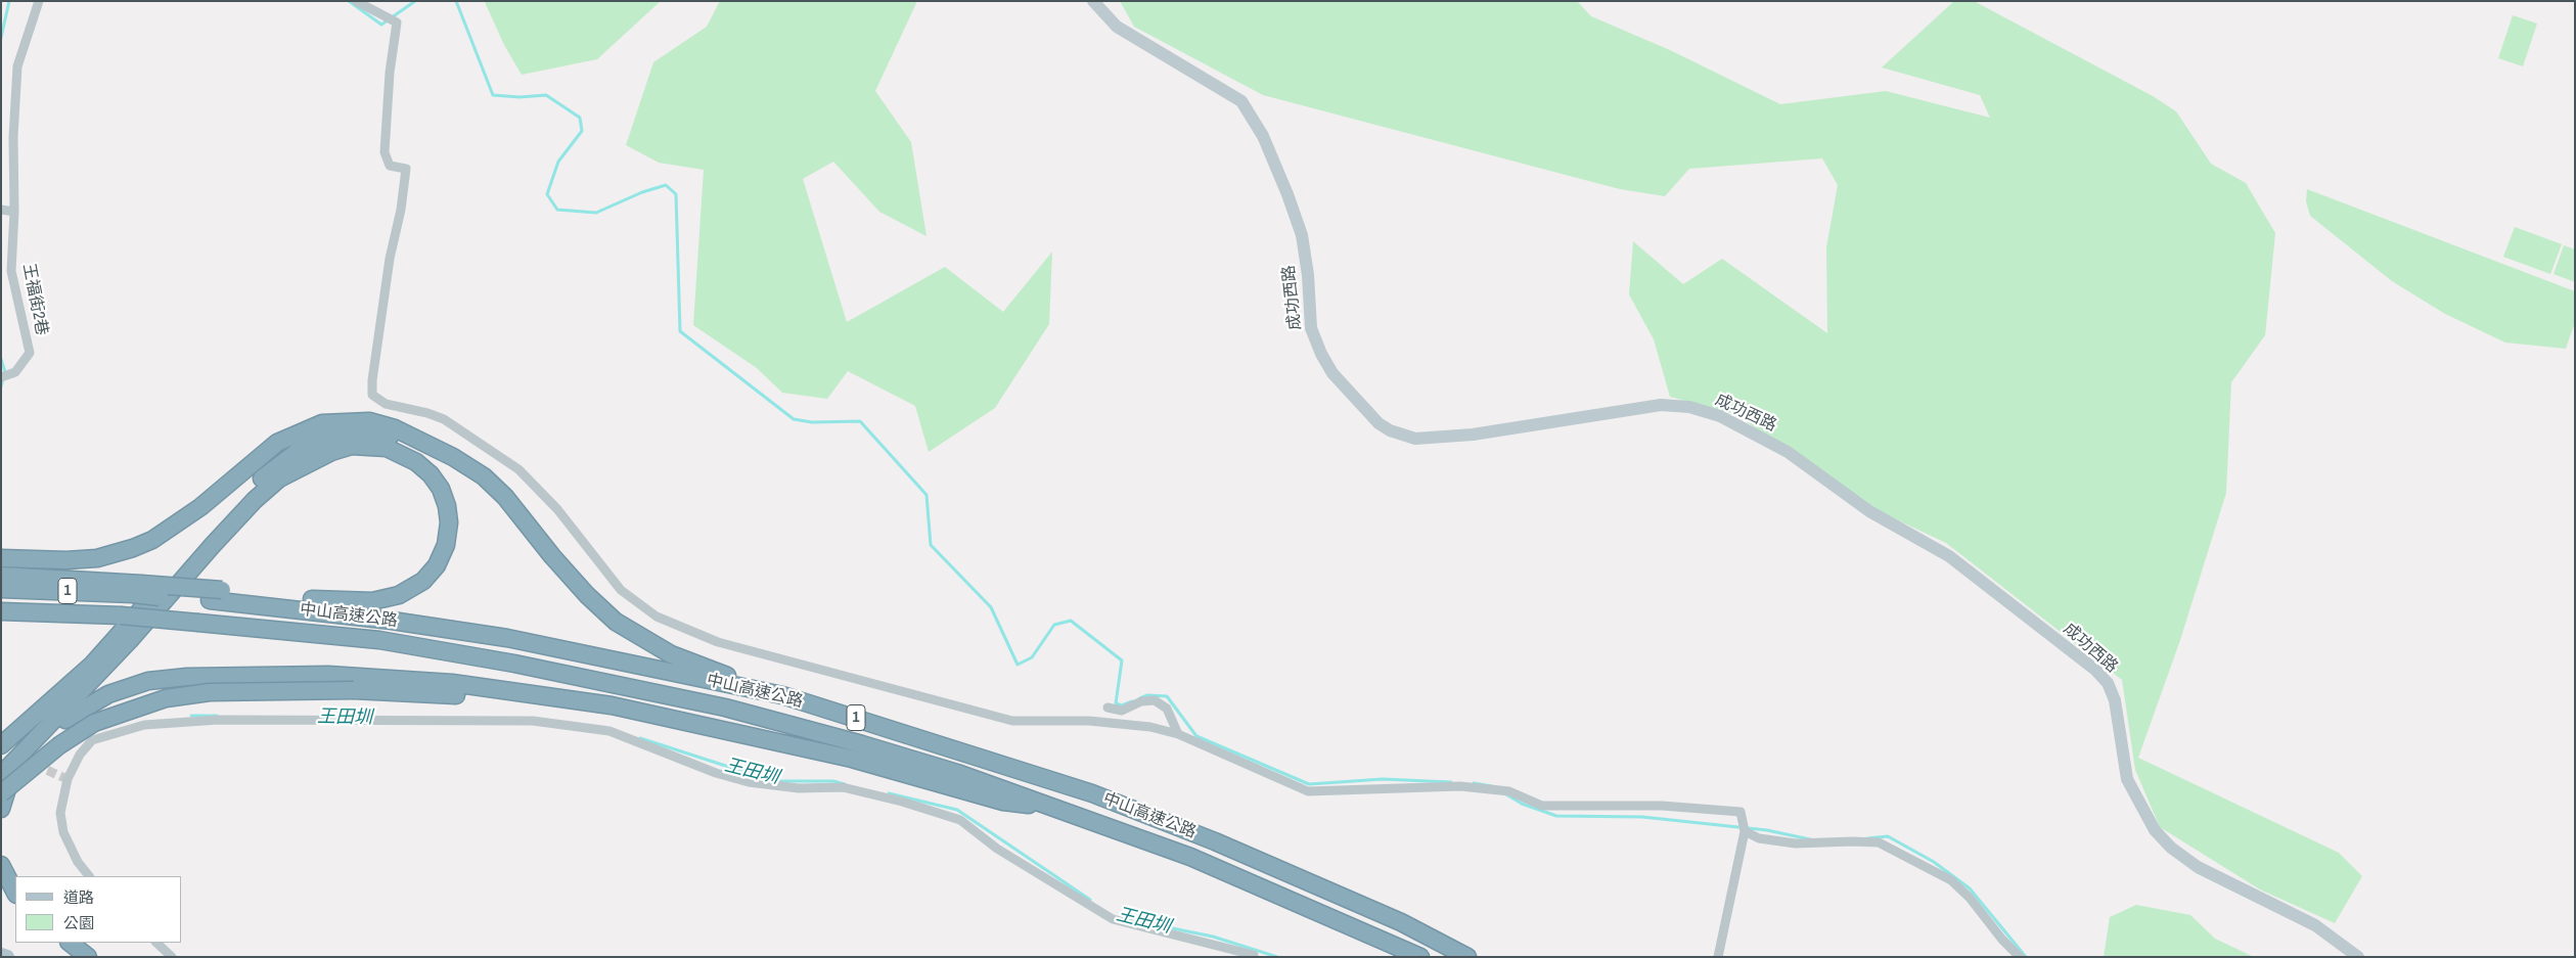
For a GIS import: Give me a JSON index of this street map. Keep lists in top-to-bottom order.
{
  "streets": {
    "highway": ["1", "中山高速公路"],
    "street": ["成功西路", "王福街2巷"]
  },
  "water": ["王田圳"],
  "legend": ["道路", "公園"]
}
